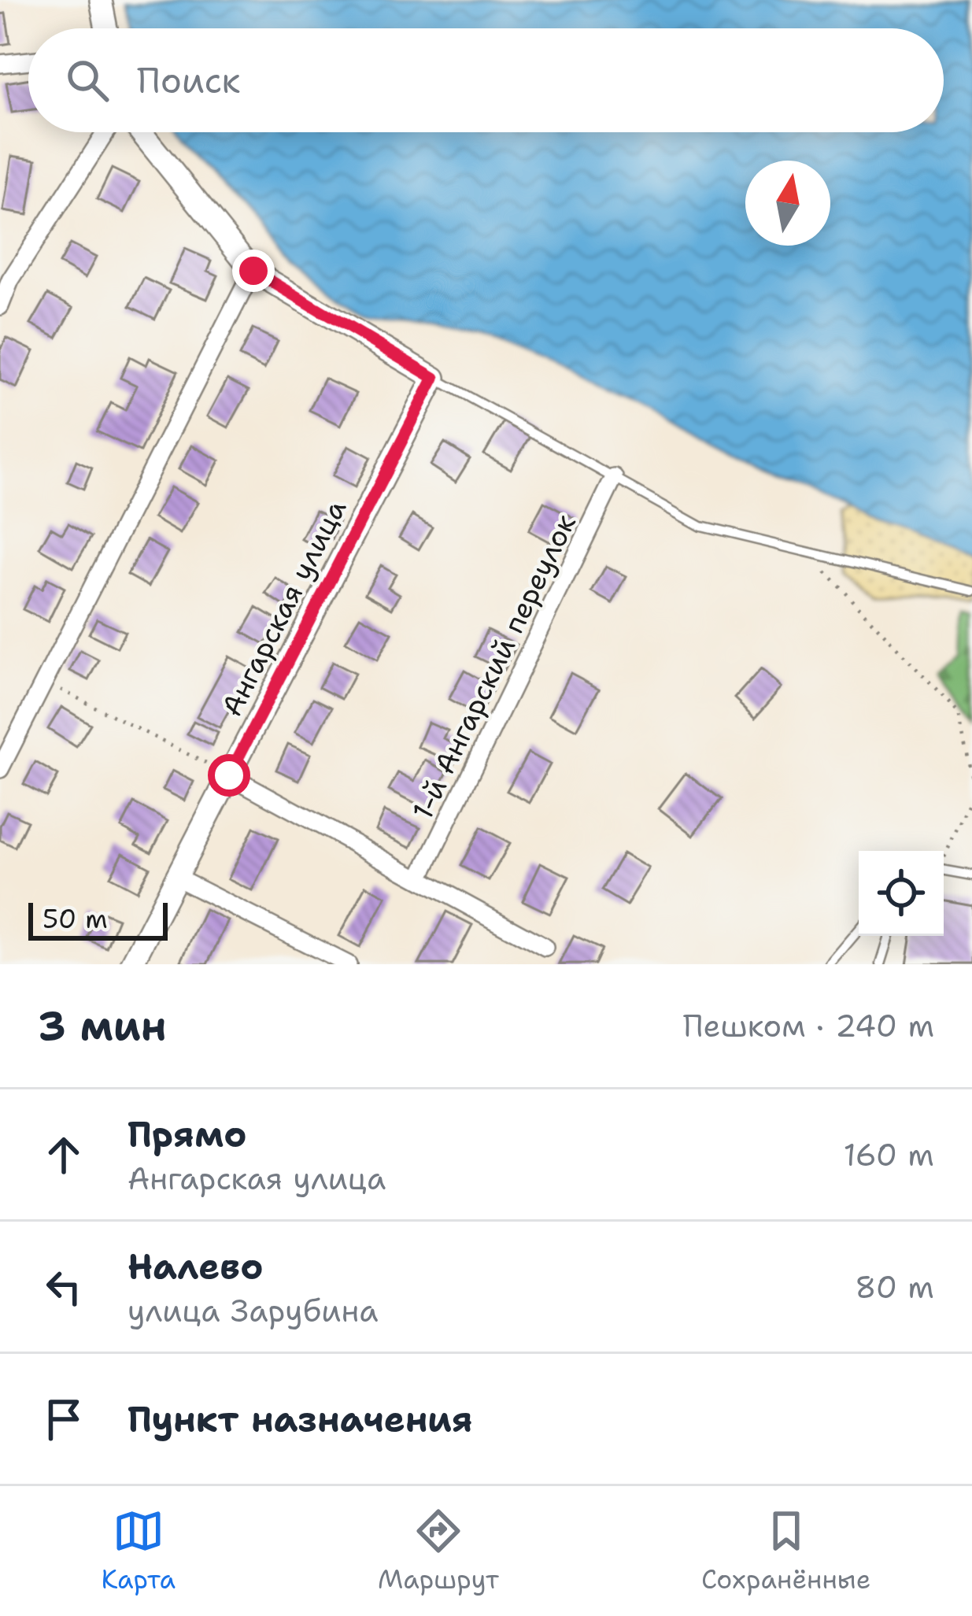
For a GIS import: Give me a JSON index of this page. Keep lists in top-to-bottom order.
{
  "streets": {
    "street": ["Ангарская улица", "1-й Ангарский переулок"]
  },
  "scale_bar": "50 m",
  "north": "top",
  "page": {
    "search": "Поиск",
    "scale": "50 m",
    "heading": ["3 мин", "Пешком · 240 m"],
    "list": [
      ["Прямо", "Ангарская улица", "160 m"],
      ["Налево", "улица Зарубина", "80 m"],
      "Пункт назначения"
    ],
    "nav": ["Карта", "Маршрут", "Сохранённые"]
  }
}
